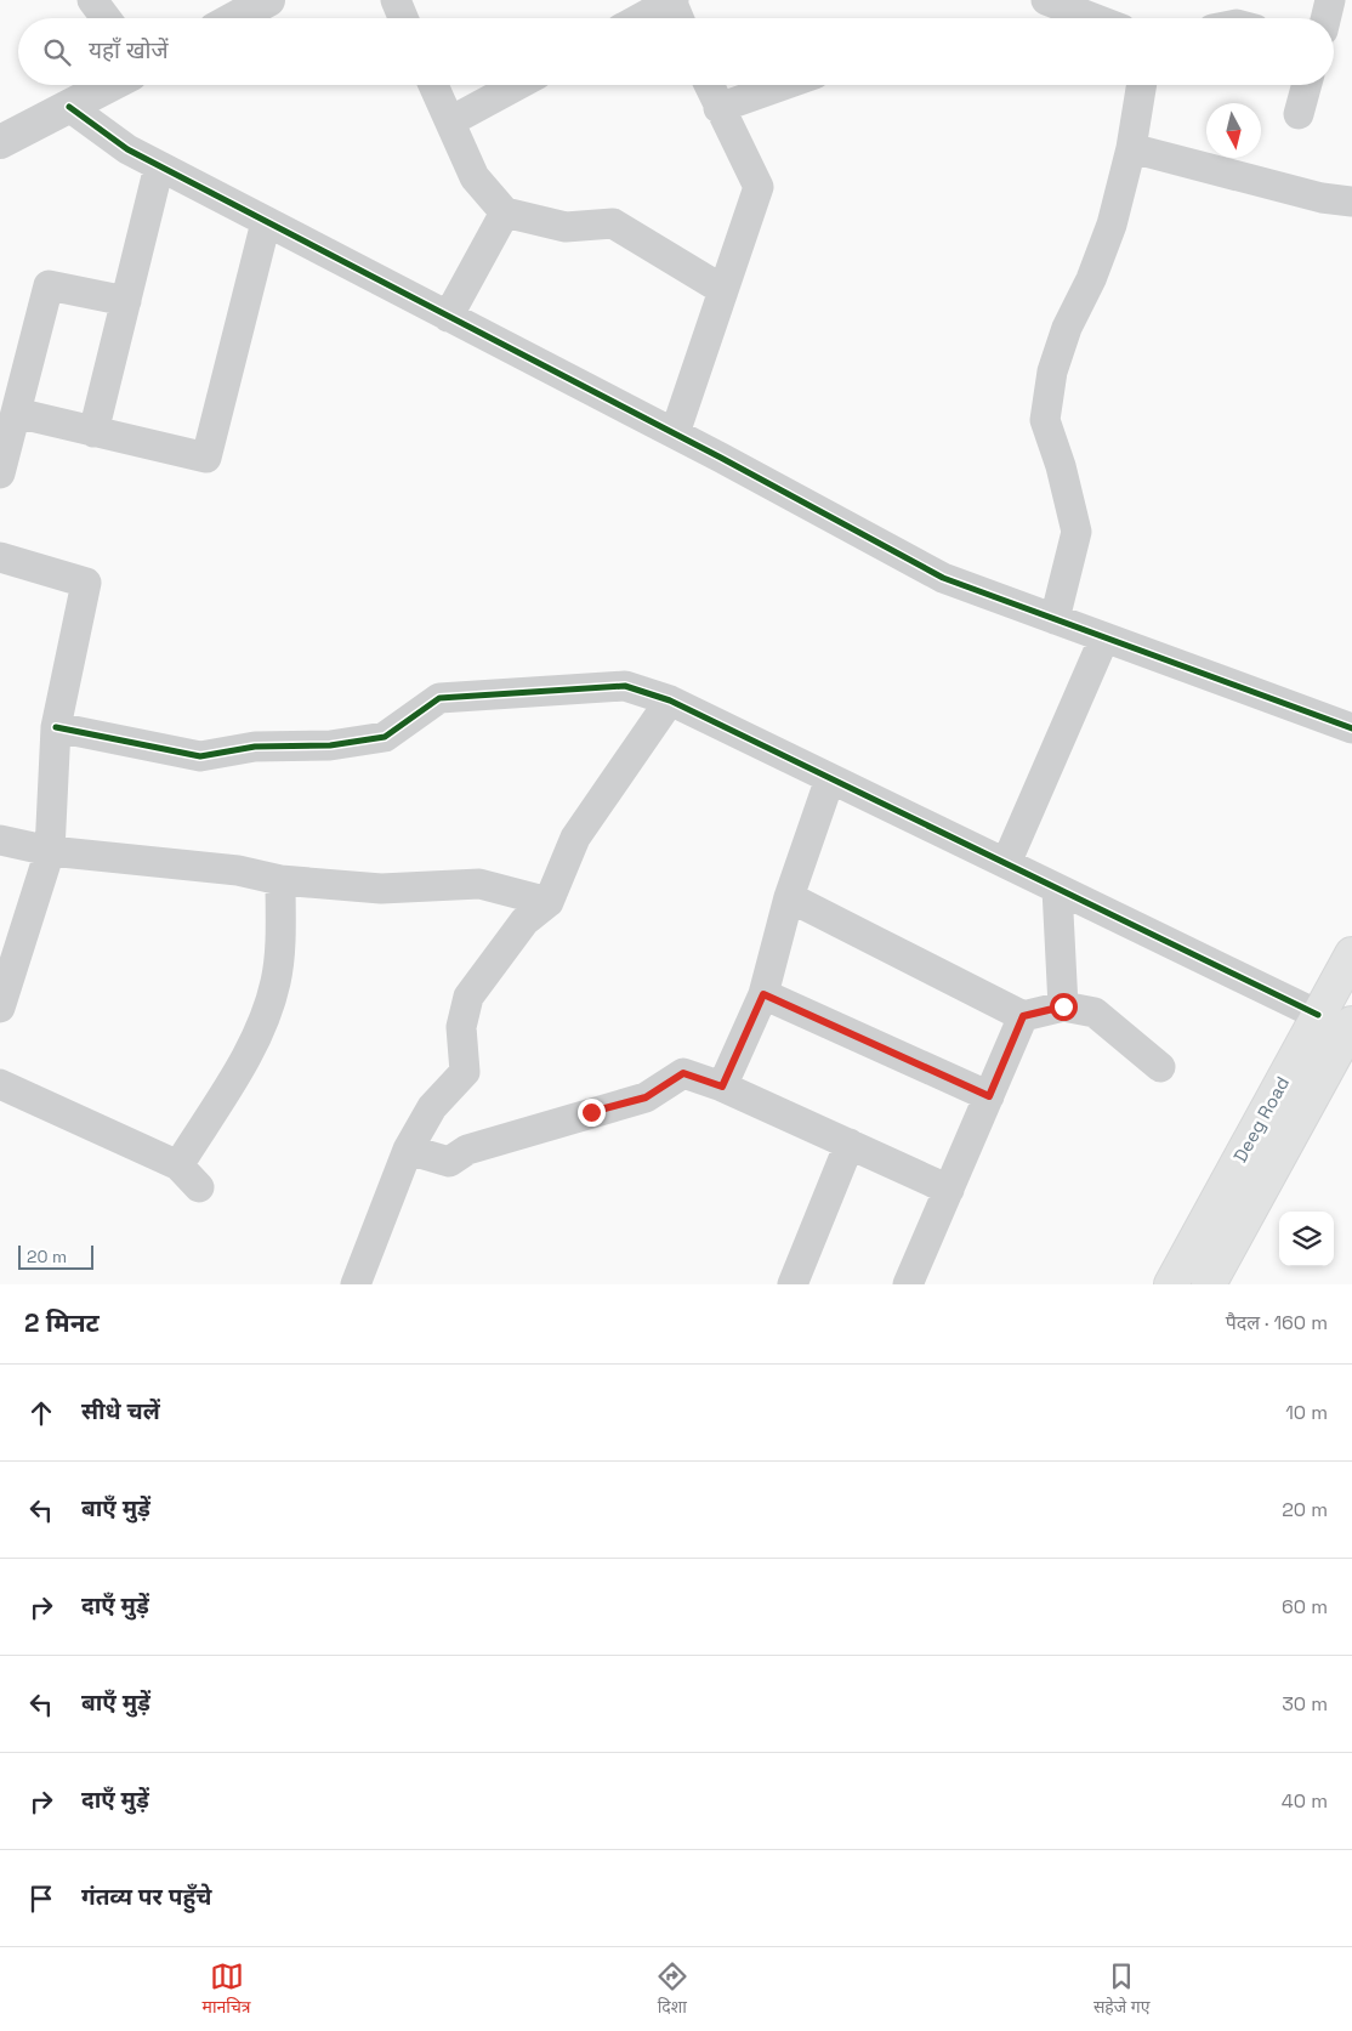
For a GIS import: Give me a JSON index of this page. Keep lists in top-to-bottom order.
{
  "streets": {
    "main road": ["Deeg Road"]
  },
  "scale_bar": "20 m",
  "north": "bottom",
  "page": {
    "search": "यहाँ खोजें",
    "scale": "20 m",
    "heading": ["2 मिनट", "पैदल · 160 m"],
    "list": [
      ["सीधे चलें", "10 m"],
      ["बाएँ मुड़ें", "20 m"],
      ["दाएँ मुड़ें", "60 m"],
      ["बाएँ मुड़ें", "30 m"],
      ["दाएँ मुड़ें", "40 m"],
      "गंतव्य पर पहुँचे"
    ],
    "nav": ["मानचित्र", "दिशा", "सहेजे गए"]
  }
}
